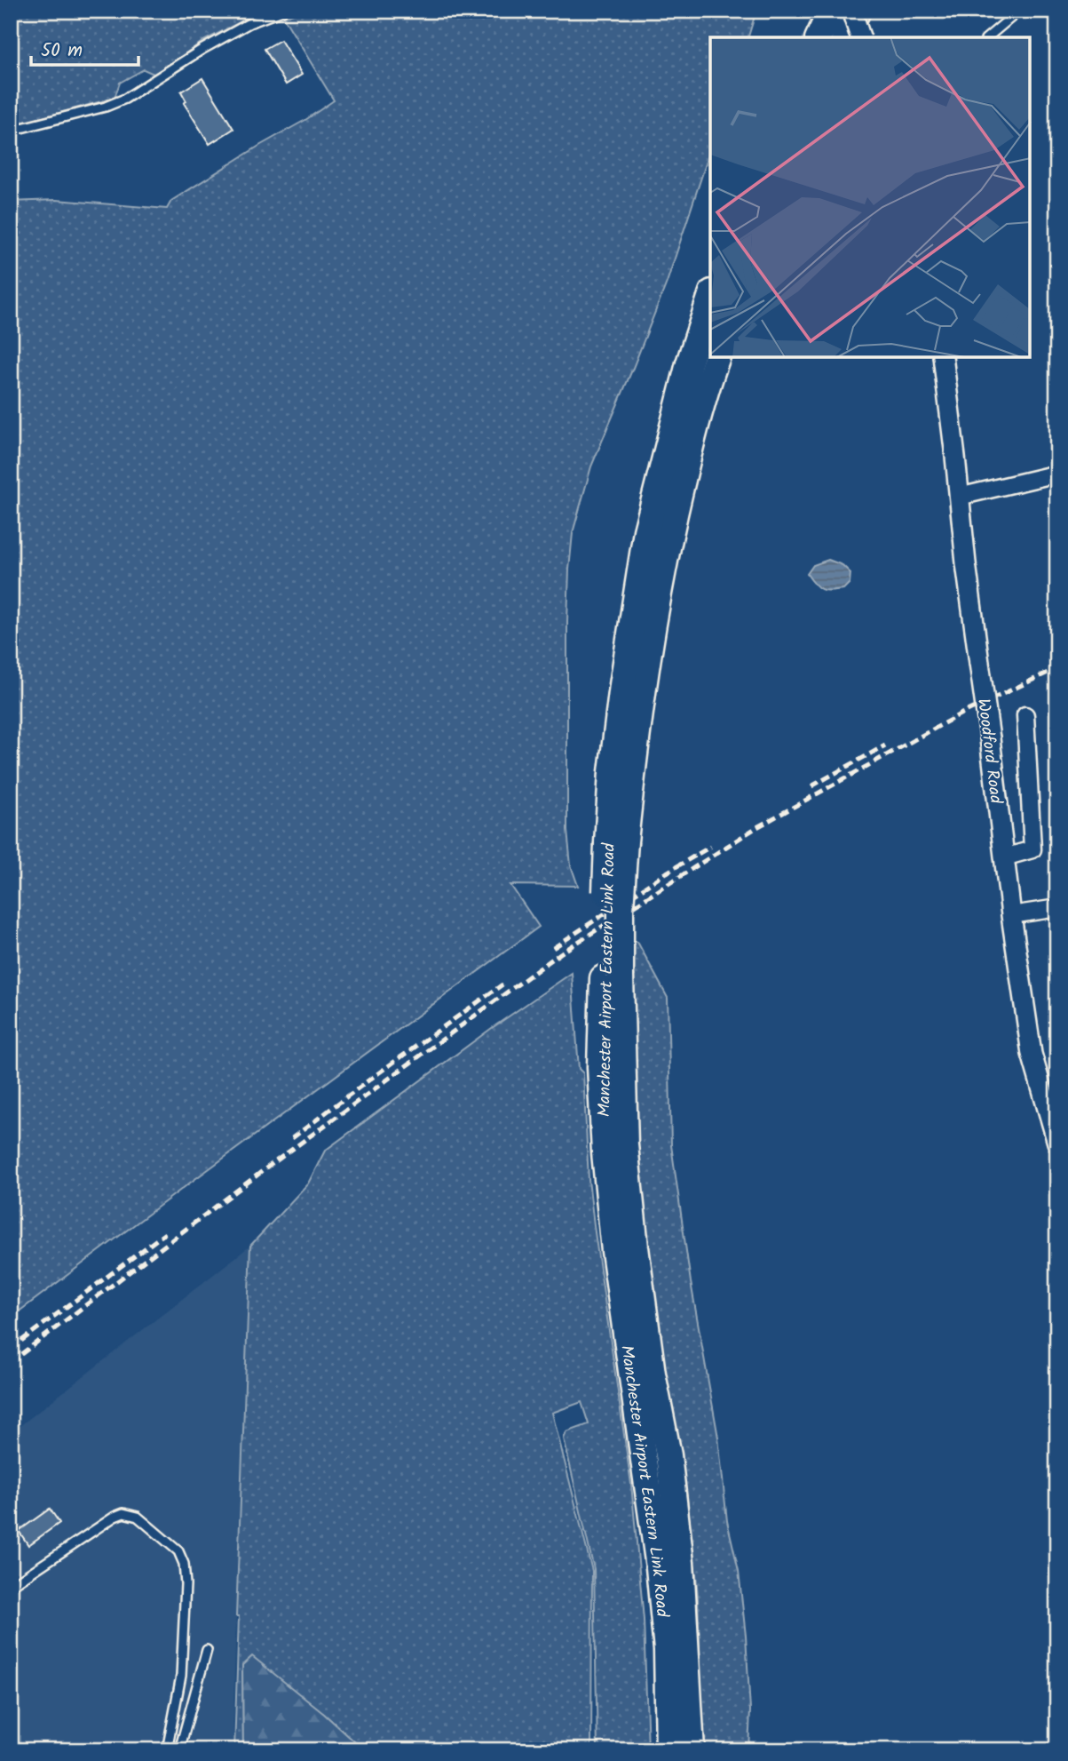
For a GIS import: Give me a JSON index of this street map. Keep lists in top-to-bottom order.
{
  "streets": {
    "highway": ["Manchester Airport Eastern Link Road"],
    "street": ["Woodford Road"]
  },
  "scale_bar": "50 m"
}
